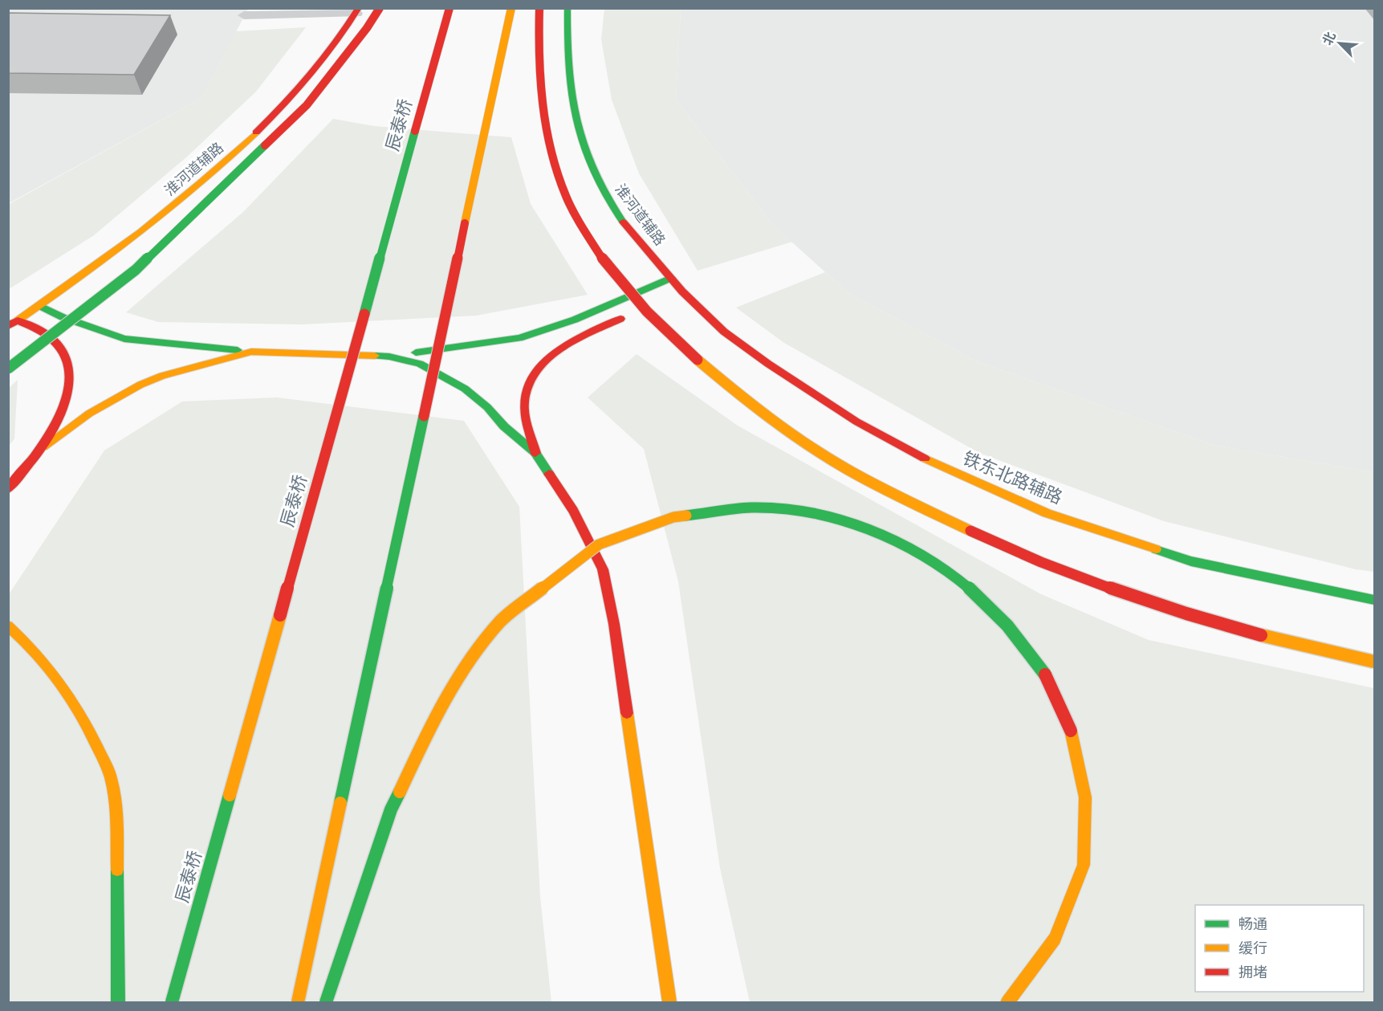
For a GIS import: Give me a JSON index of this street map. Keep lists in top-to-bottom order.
{
  "streets": {
    "main road": ["辰泰桥", "淮河道辅路", "铁东北路辅路"]
  },
  "crossings": [
    ["淮河道辅路", "铁东北路辅路"]
  ],
  "legend": ["畅通", "缓行", "拥堵"],
  "north": "top left"
}
